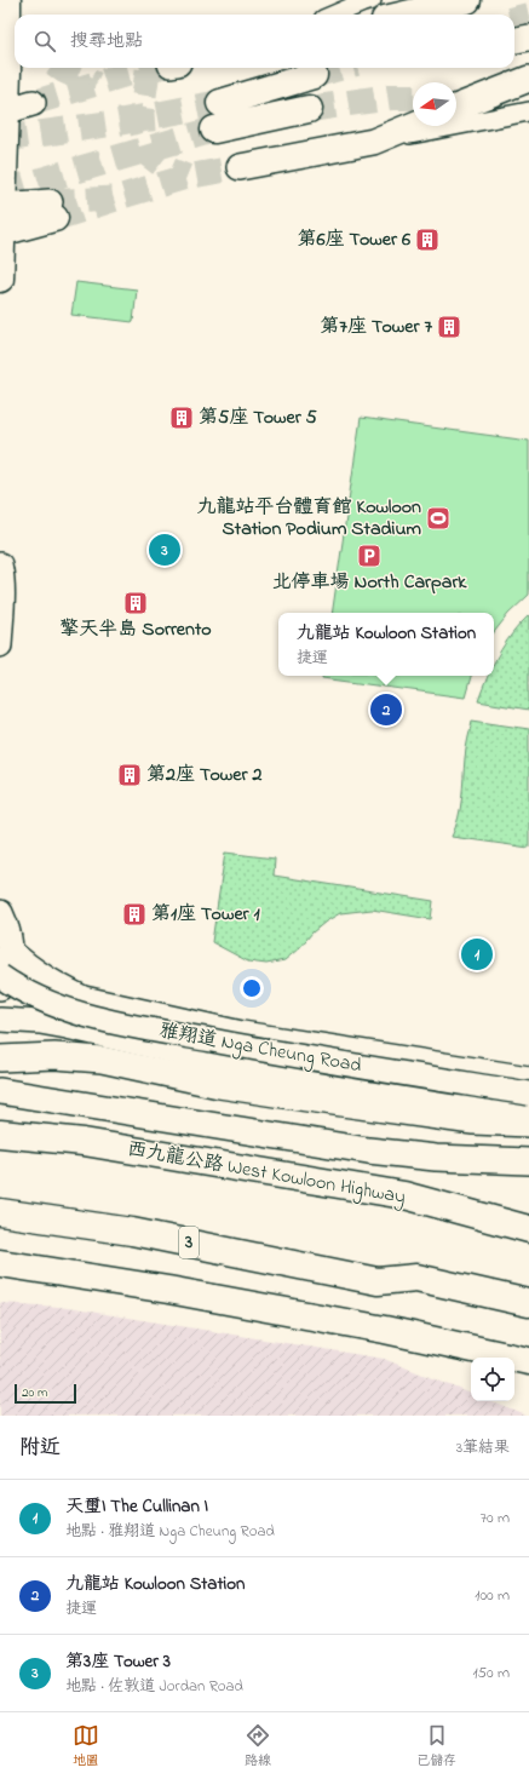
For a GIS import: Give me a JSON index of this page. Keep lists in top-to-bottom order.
{
  "streets": {
    "main road": ["雅翔道 Nga Cheung Road", "西九龍公路 West Kowloon Highway", "3"]
  },
  "places": {
    "building": [
      "第6座 Tower 6",
      "第7座 Tower 7",
      "第5座 Tower 5",
      "擎天半島 Sorrento",
      "第2座 Tower 2",
      "第1座 Tower 1"
    ],
    "sports": ["九龍站平台體育館 Kowloon Station Podium Stadium"],
    "parking": ["北停車場 North Carpark"]
  },
  "scale_bar": "20 m",
  "north": "left",
  "page": {
    "search": "搜尋地點",
    "pins": ["3", "2", "1"],
    "popup": ["九龍站 Kowloon Station", "捷運"],
    "scale": "20 m",
    "heading": ["附近", "3筆結果"],
    "list": [
      {
        "mark": "1",
        "name": "天璽I The Cullinan I",
        "note": "地點 · 雅翔道 Nga Cheung Road",
        "value": "70 m"
      },
      {
        "mark": "2",
        "name": "九龍站 Kowloon Station",
        "note": "捷運",
        "value": "100 m"
      },
      {
        "mark": "3",
        "name": "第3座 Tower 3",
        "note": "地點 · 佐敦道 Jordan Road",
        "value": "150 m"
      }
    ],
    "nav": ["地圖", "路線", "已儲存"]
  }
}
